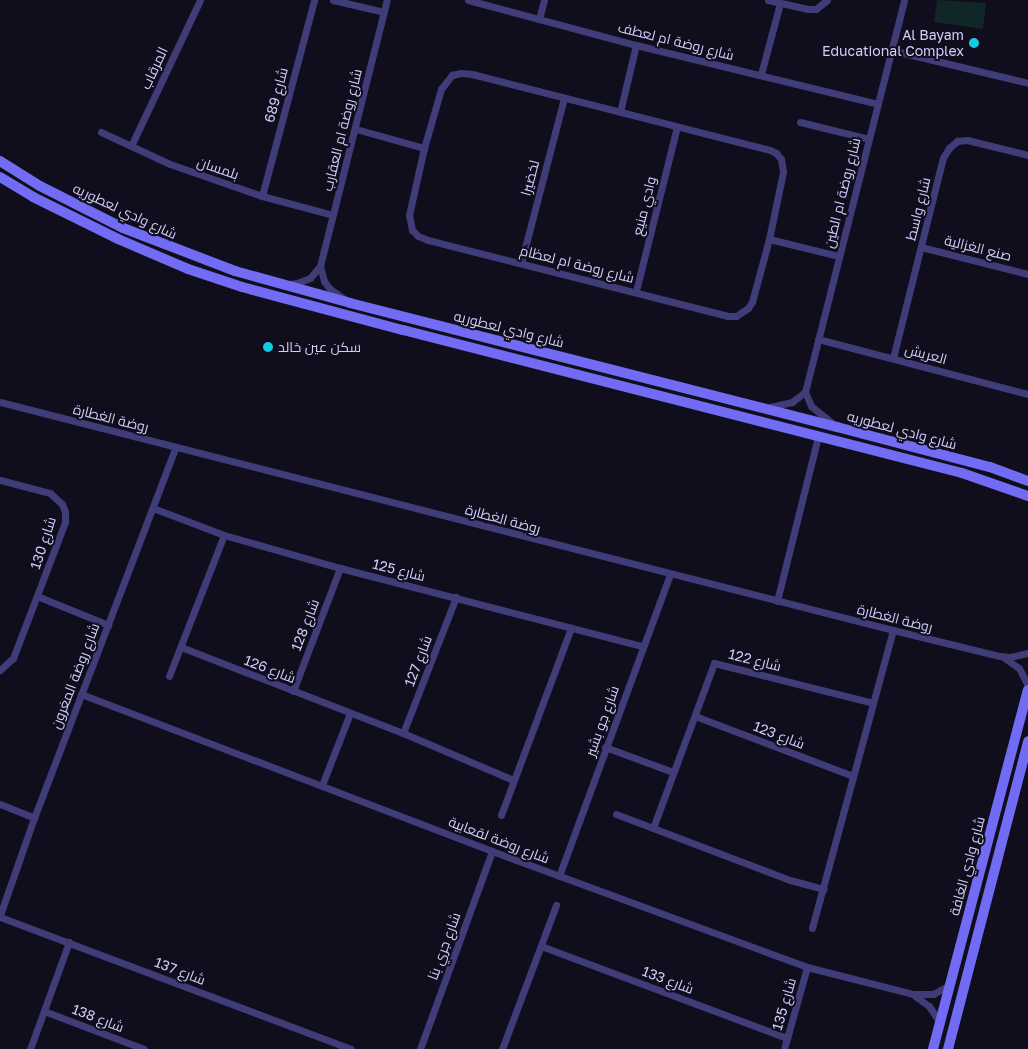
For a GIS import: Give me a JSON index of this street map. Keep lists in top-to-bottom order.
{
  "streets": {
    "street": [
      "شارع روضة ام لعطف",
      "المرقاب",
      "شارع 689",
      "شارع روضة ام العقارب",
      "بلمسان",
      "لخضيرا",
      "شارع روضة ام الطين",
      "وادي منيع",
      "شارع واسط",
      "شارع وادي لعطوريه",
      "صنع الغزالية",
      "شارع روضة ام لعظام",
      "العريش",
      "روضة الغطارة",
      "شارع 130",
      "شارع 125",
      "شارع 128",
      "شارع 122",
      "شارع 127",
      "شارع 126",
      "شارع روضة المغرون",
      "شارع جو بشير",
      "شارع 123",
      "شارع روضة لقعابية",
      "شارع وادي الغافة",
      "شارع جري بنا",
      "شارع 137",
      "شارع 133",
      "شارع 135",
      "شارع 138"
    ]
  },
  "crossings": [
    ["شارع روضة ام لعطف", "شارع روضة ام الطين"],
    ["المرقاب", "بلمسان"],
    ["شارع 689", "بلمسان"],
    ["شارع روضة ام العقارب", "بلمسان"],
    ["لخضيرا", "شارع روضة ام لعظام"],
    ["شارع روضة ام الطين", "العريش"],
    ["وادي منيع", "شارع روضة ام لعظام"],
    ["شارع واسط", "صنع الغزالية"],
    ["شارع واسط", "العريش"],
    ["روضة الغطارة", "شارع روضة المغرون"],
    ["روضة الغطارة", "شارع جو بشير"],
    ["شارع 125", "شارع 128"],
    ["شارع 125", "شارع 127"],
    ["شارع 125", "شارع روضة المغرون"],
    ["شارع 125", "شارع جو بشير"],
    ["شارع 128", "شارع 126"],
    ["شارع 122", "شارع 123"],
    ["شارع 127", "شارع 126"],
    ["شارع روضة المغرون", "شارع روضة لقعابية"],
    ["شارع روضة المغرون", "شارع 137"],
    ["شارع جو بشير", "شارع روضة لقعابية"],
    ["شارع روضة لقعابية", "شارع وادي الغافة"],
    ["شارع روضة لقعابية", "شارع جري بنا"],
    ["شارع روضة لقعابية", "شارع 135"],
    ["شارع 133", "شارع 135"]
  ],
  "places": ["Al Bayam Educational Complex", "سكن عين خالد"]
}
